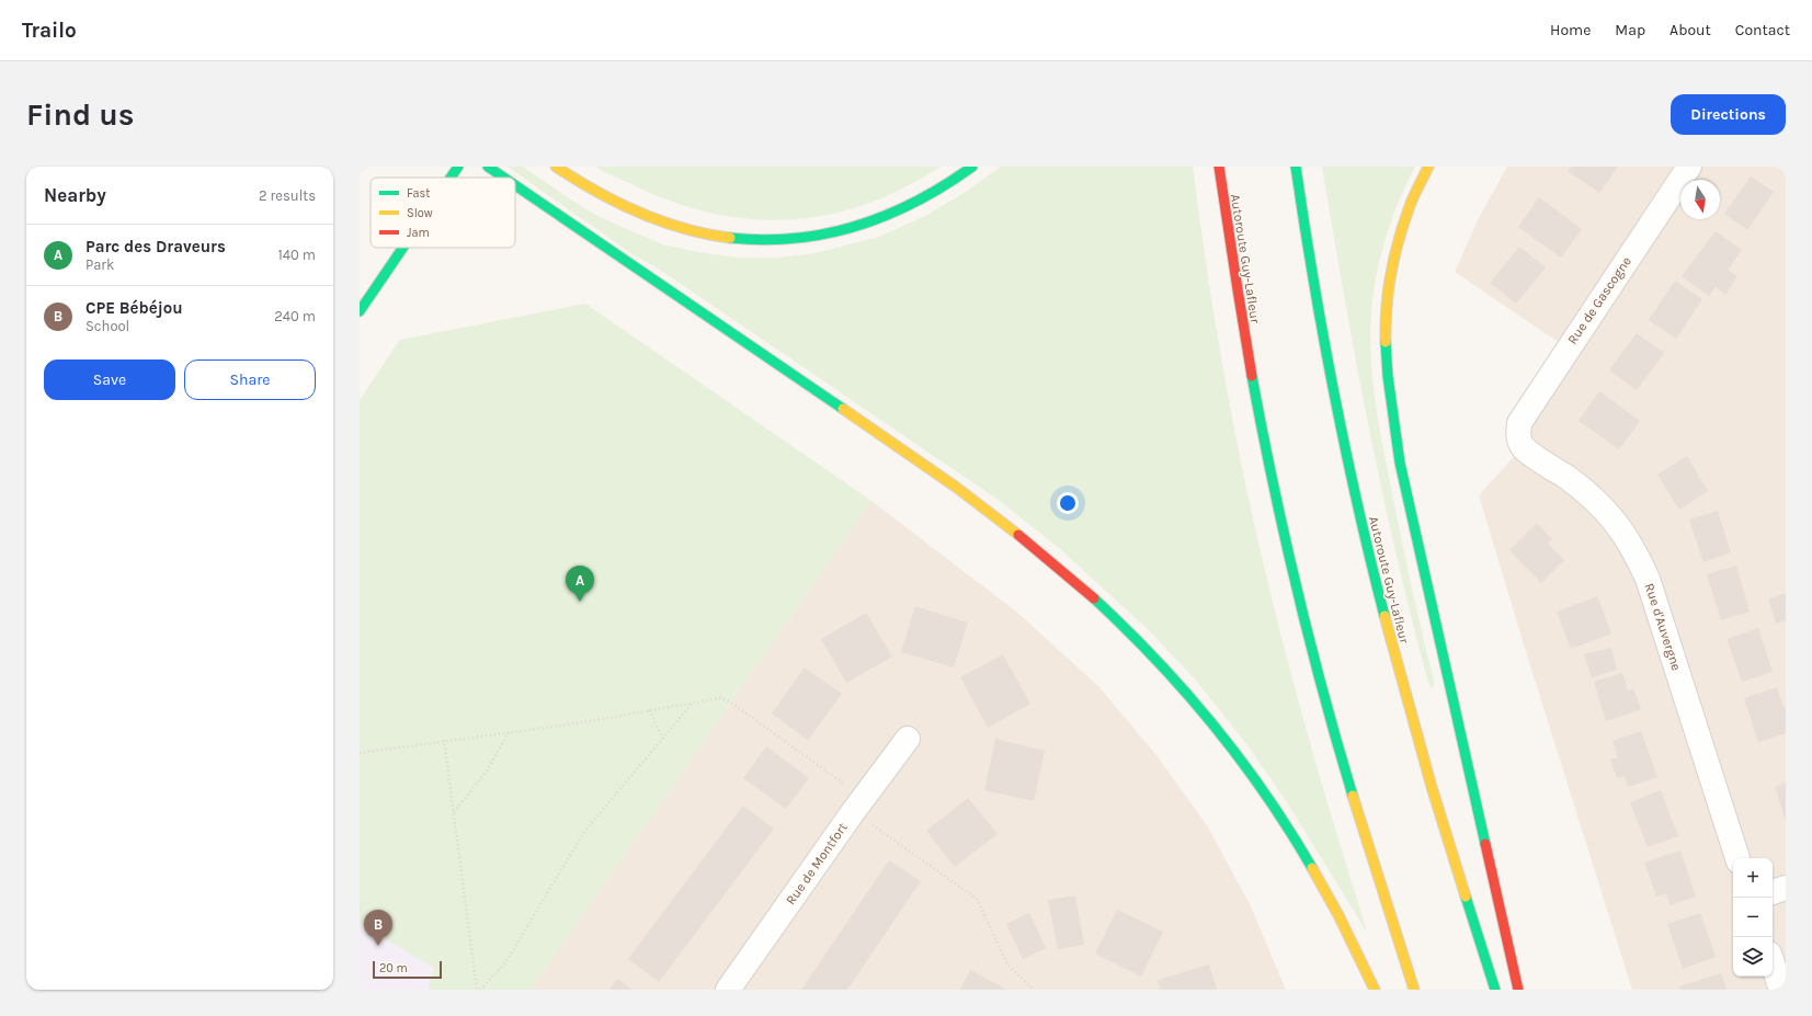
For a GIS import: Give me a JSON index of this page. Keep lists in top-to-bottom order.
{
  "streets": {
    "main road": ["Autoroute Guy-Lafleur"],
    "street": ["Rue de Gascogne", "Rue d'Auvergne", "Rue de Montfort"]
  },
  "crossings": [
    ["Rue de Gascogne", "Rue d'Auvergne"]
  ],
  "legend": ["Fast", "Slow", "Jam"],
  "scale_bar": "20 m",
  "north": "bottom",
  "page": {
    "header": "Trailo",
    "nav": [
      "Home",
      "Map",
      "About",
      "Contact"
    ],
    "buttons": [
      "Directions",
      ["Save", "Share"]
    ],
    "title": "Find us",
    "heading": ["Nearby", "2 results"],
    "list": [
      {
        "mark": "A",
        "name": "Parc des Draveurs",
        "note": "Park",
        "value": "140 m"
      },
      {
        "mark": "B",
        "name": "CPE Bébéjou",
        "note": "School",
        "value": "240 m"
      }
    ],
    "pins": ["A", "B"],
    "map_buttons": ["+", "−"],
    "scale": "20 m"
  }
}
